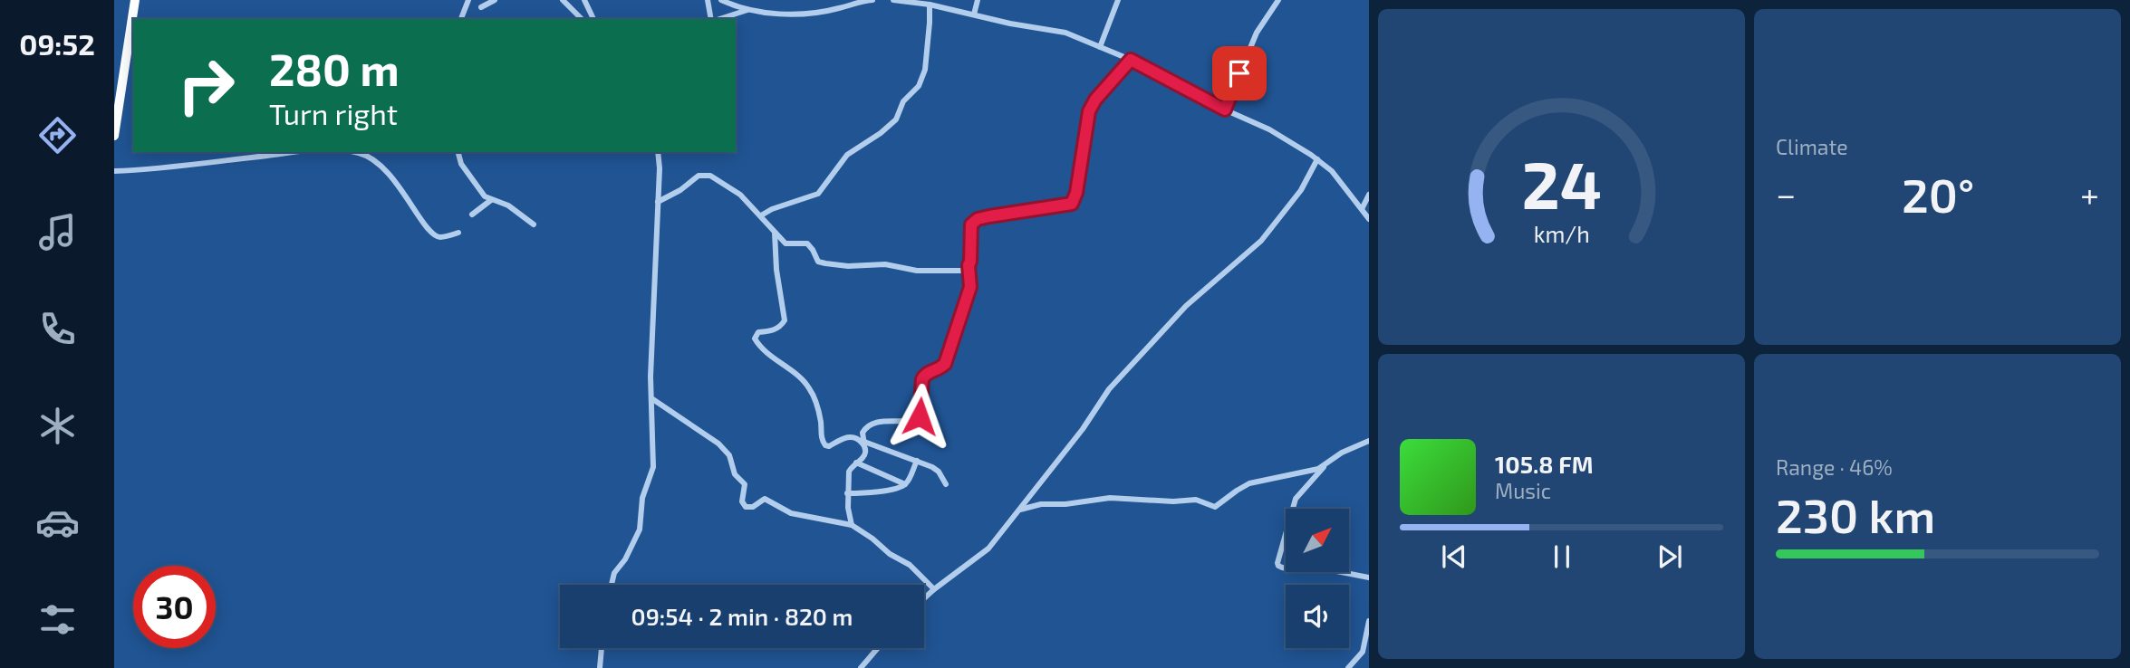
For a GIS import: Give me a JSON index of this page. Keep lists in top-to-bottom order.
{
  "north": "top right",
  "page": {
    "tabs": "09:52",
    "tile": [
      "Climate",
      ["Range · 46%", "230 km"]
    ],
    "turn": ["280 m", "Turn right"],
    "heat": ["−", "20°", "+"],
    "song": ["105.8 FM", "Music"],
    "limit": "30",
    "trip": "09:54 · 2 min · 820 m",
    "gauge": ["24", "km/h"]
  }
}
